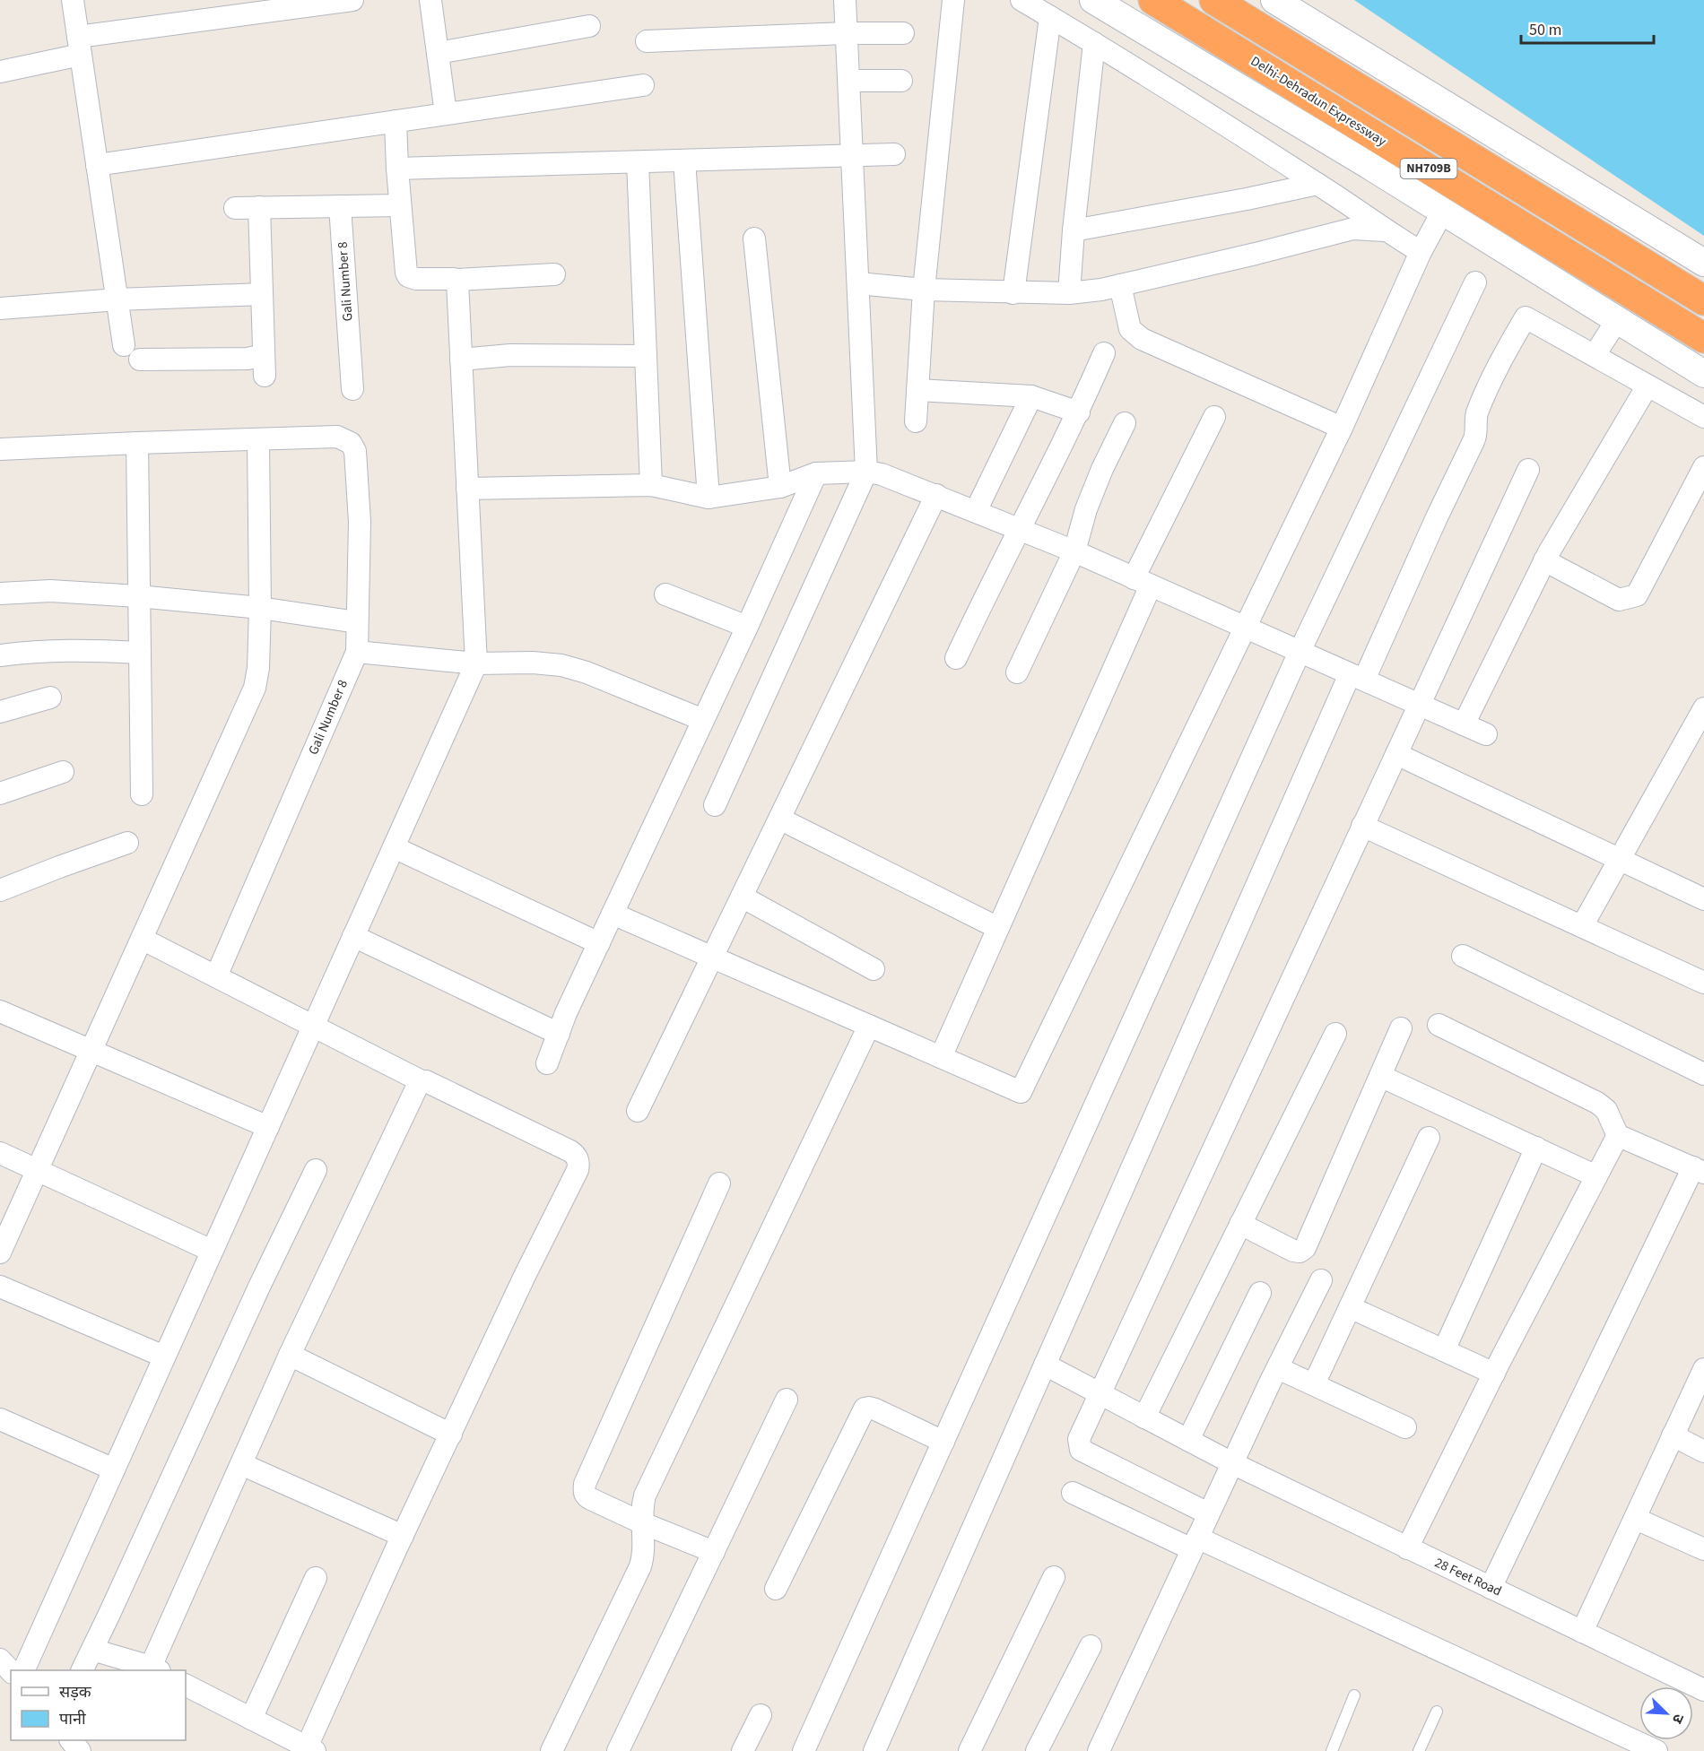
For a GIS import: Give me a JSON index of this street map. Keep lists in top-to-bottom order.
{
  "streets": {
    "highway": ["Delhi-Dehradun Expressway", "NH709B"],
    "street": ["Gali Number 8", "28 Feet Road"]
  },
  "legend": ["सड़क", "पानी"],
  "scale_bar": "50 m",
  "north": "bottom right"
}
